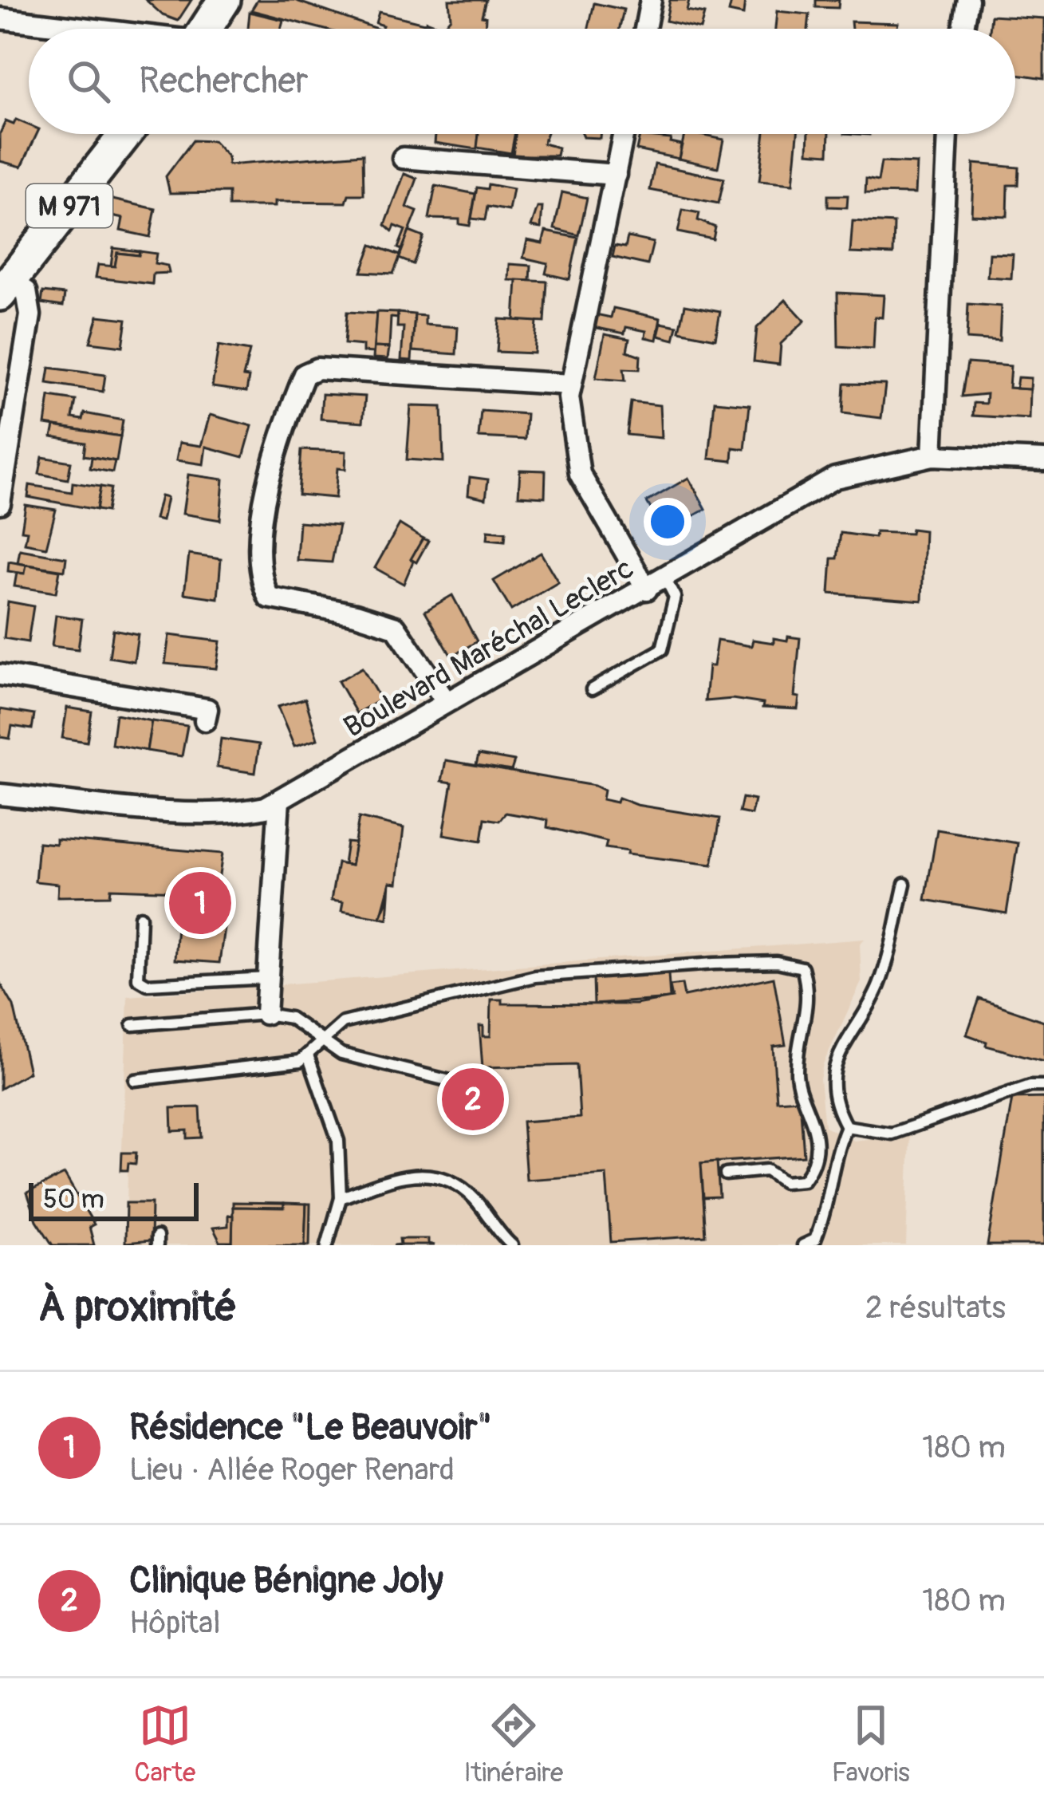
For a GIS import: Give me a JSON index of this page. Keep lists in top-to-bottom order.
{
  "streets": {
    "main road": ["M 971"],
    "street": ["Boulevard Maréchal Leclerc"]
  },
  "scale_bar": "50 m",
  "page": {
    "search": "Rechercher",
    "pins": ["1", "2"],
    "scale": "50 m",
    "heading": ["À proximité", "2 résultats"],
    "list": [
      {
        "mark": "1",
        "name": "Résidence \"Le Beauvoir\"",
        "note": "Lieu · Allée Roger Renard",
        "value": "180 m"
      },
      {
        "mark": "2",
        "name": "Clinique Bénigne Joly",
        "note": "Hôpital",
        "value": "180 m"
      }
    ],
    "nav": ["Carte", "Itinéraire", "Favoris"]
  }
}
